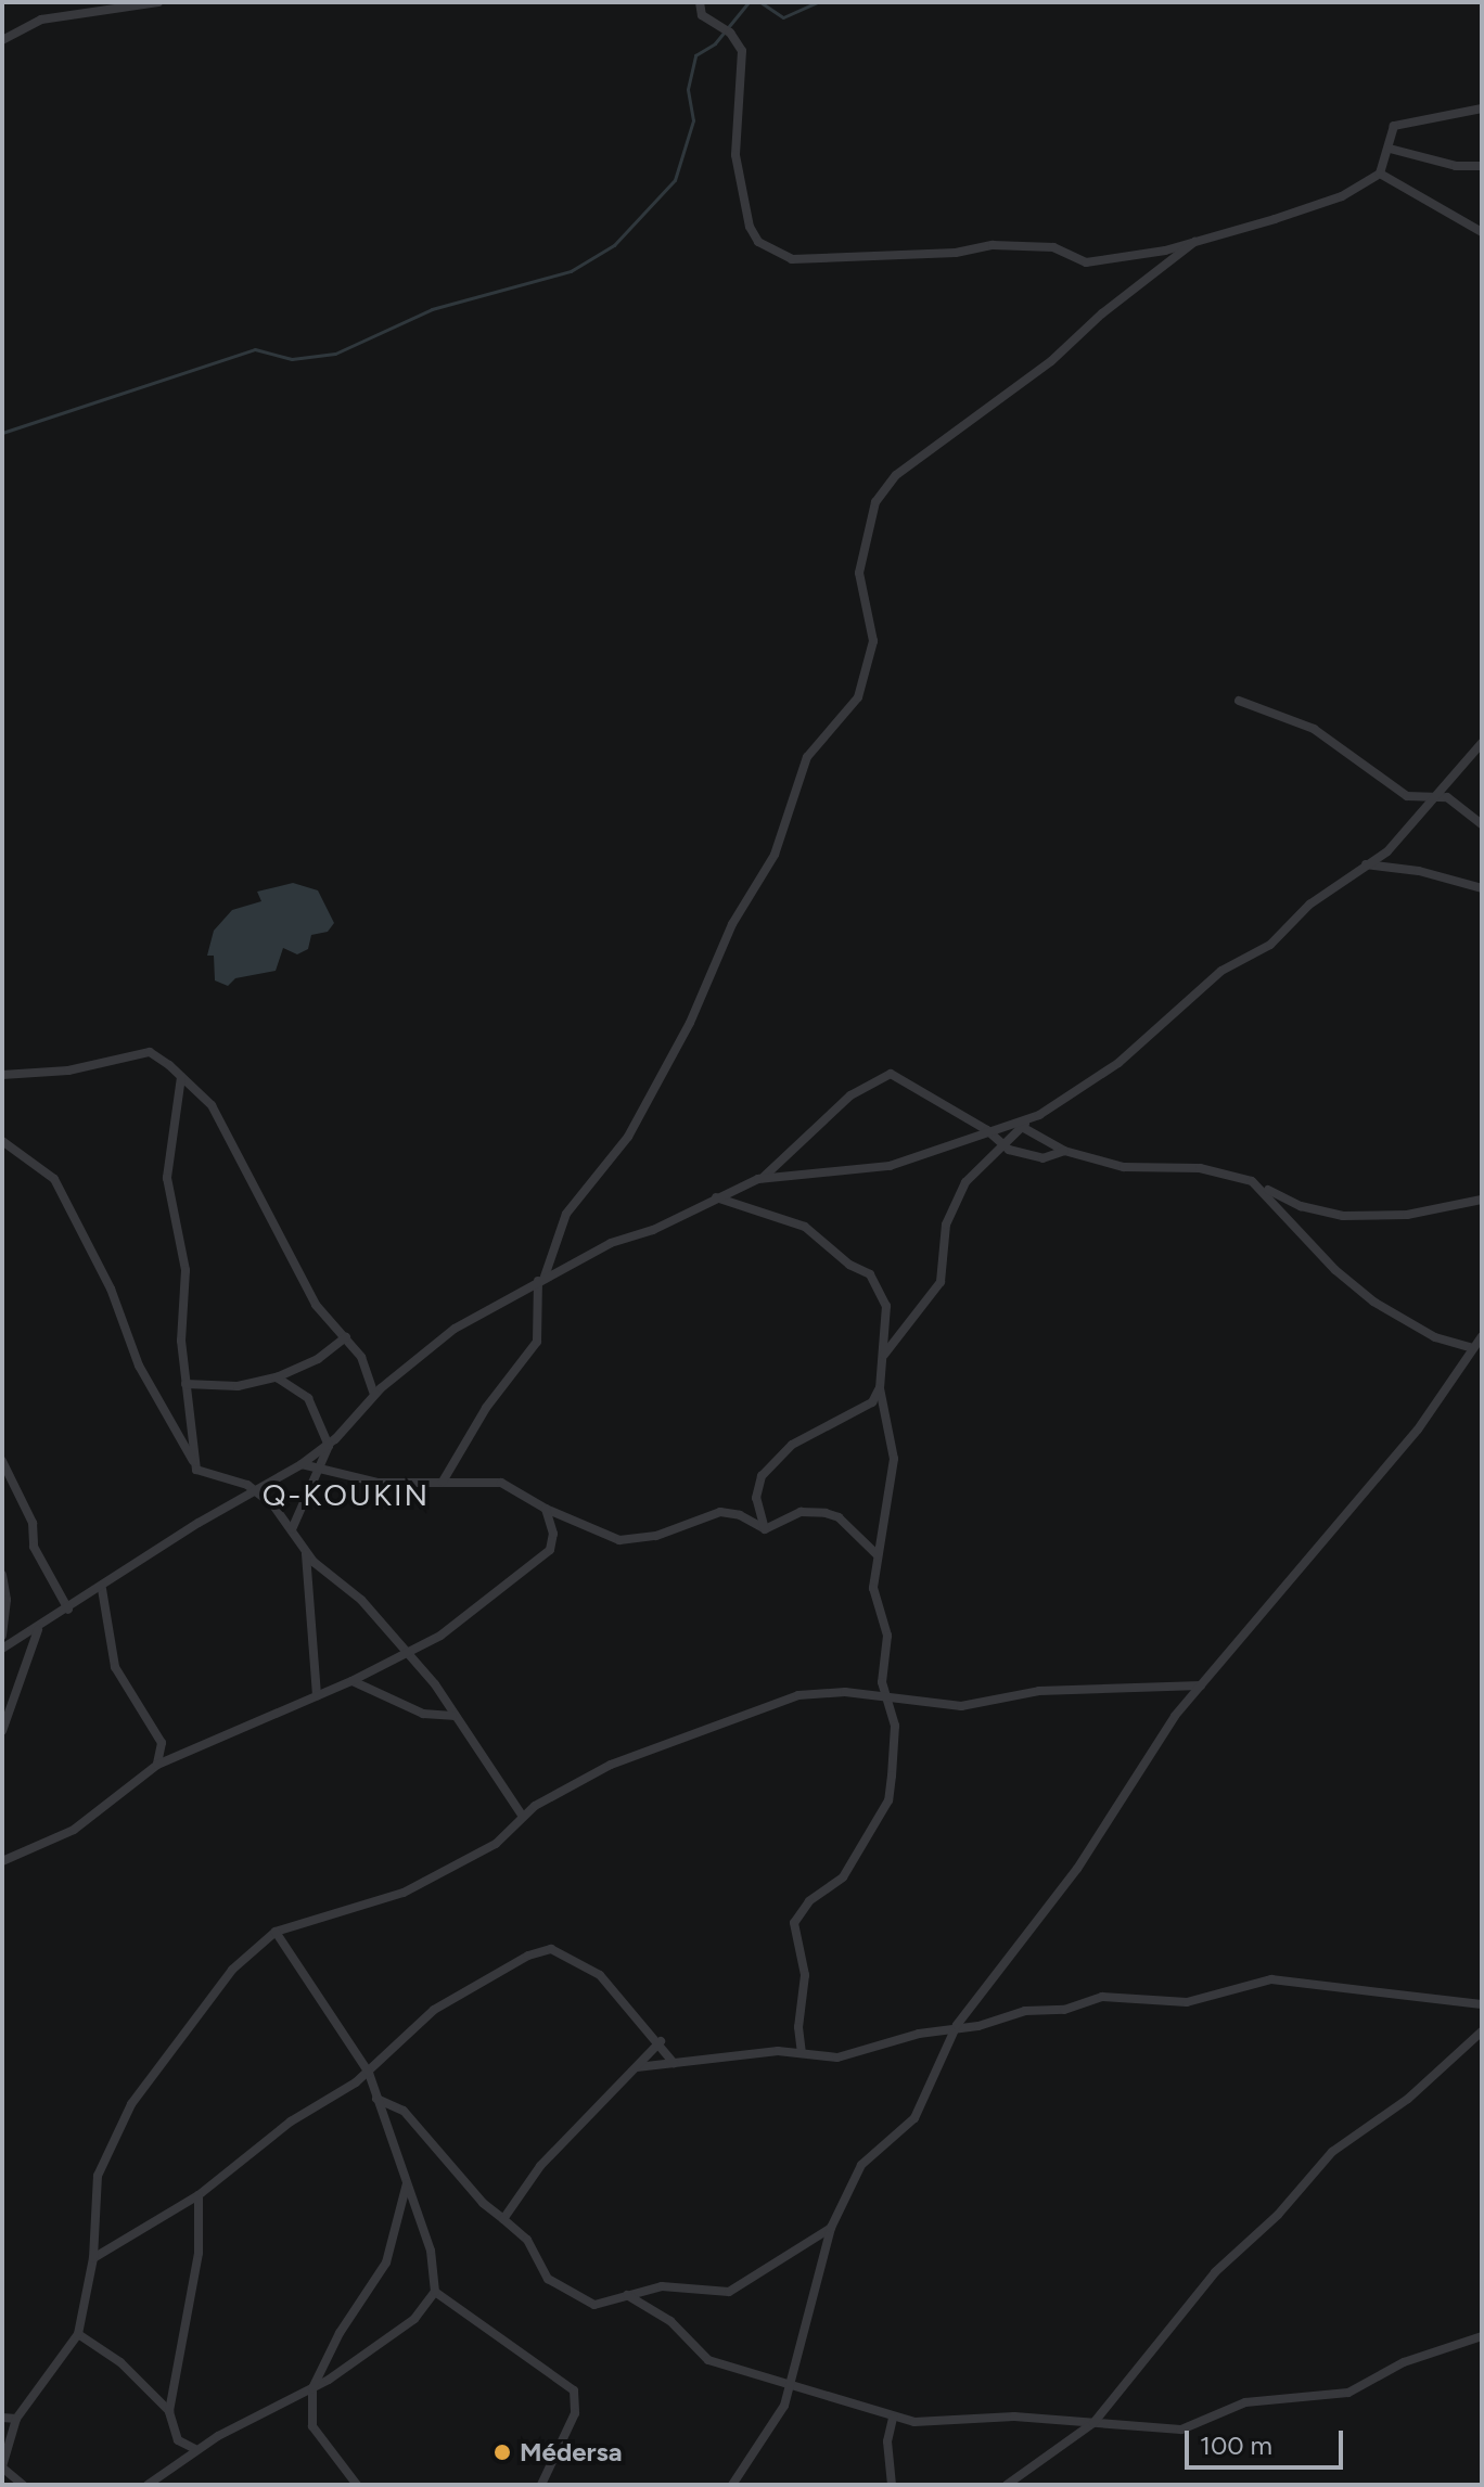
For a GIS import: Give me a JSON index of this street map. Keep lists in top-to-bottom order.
{
  "districts": ["Q-KOUKIN"],
  "places": ["Médersa"],
  "scale_bar": "100 m"
}
